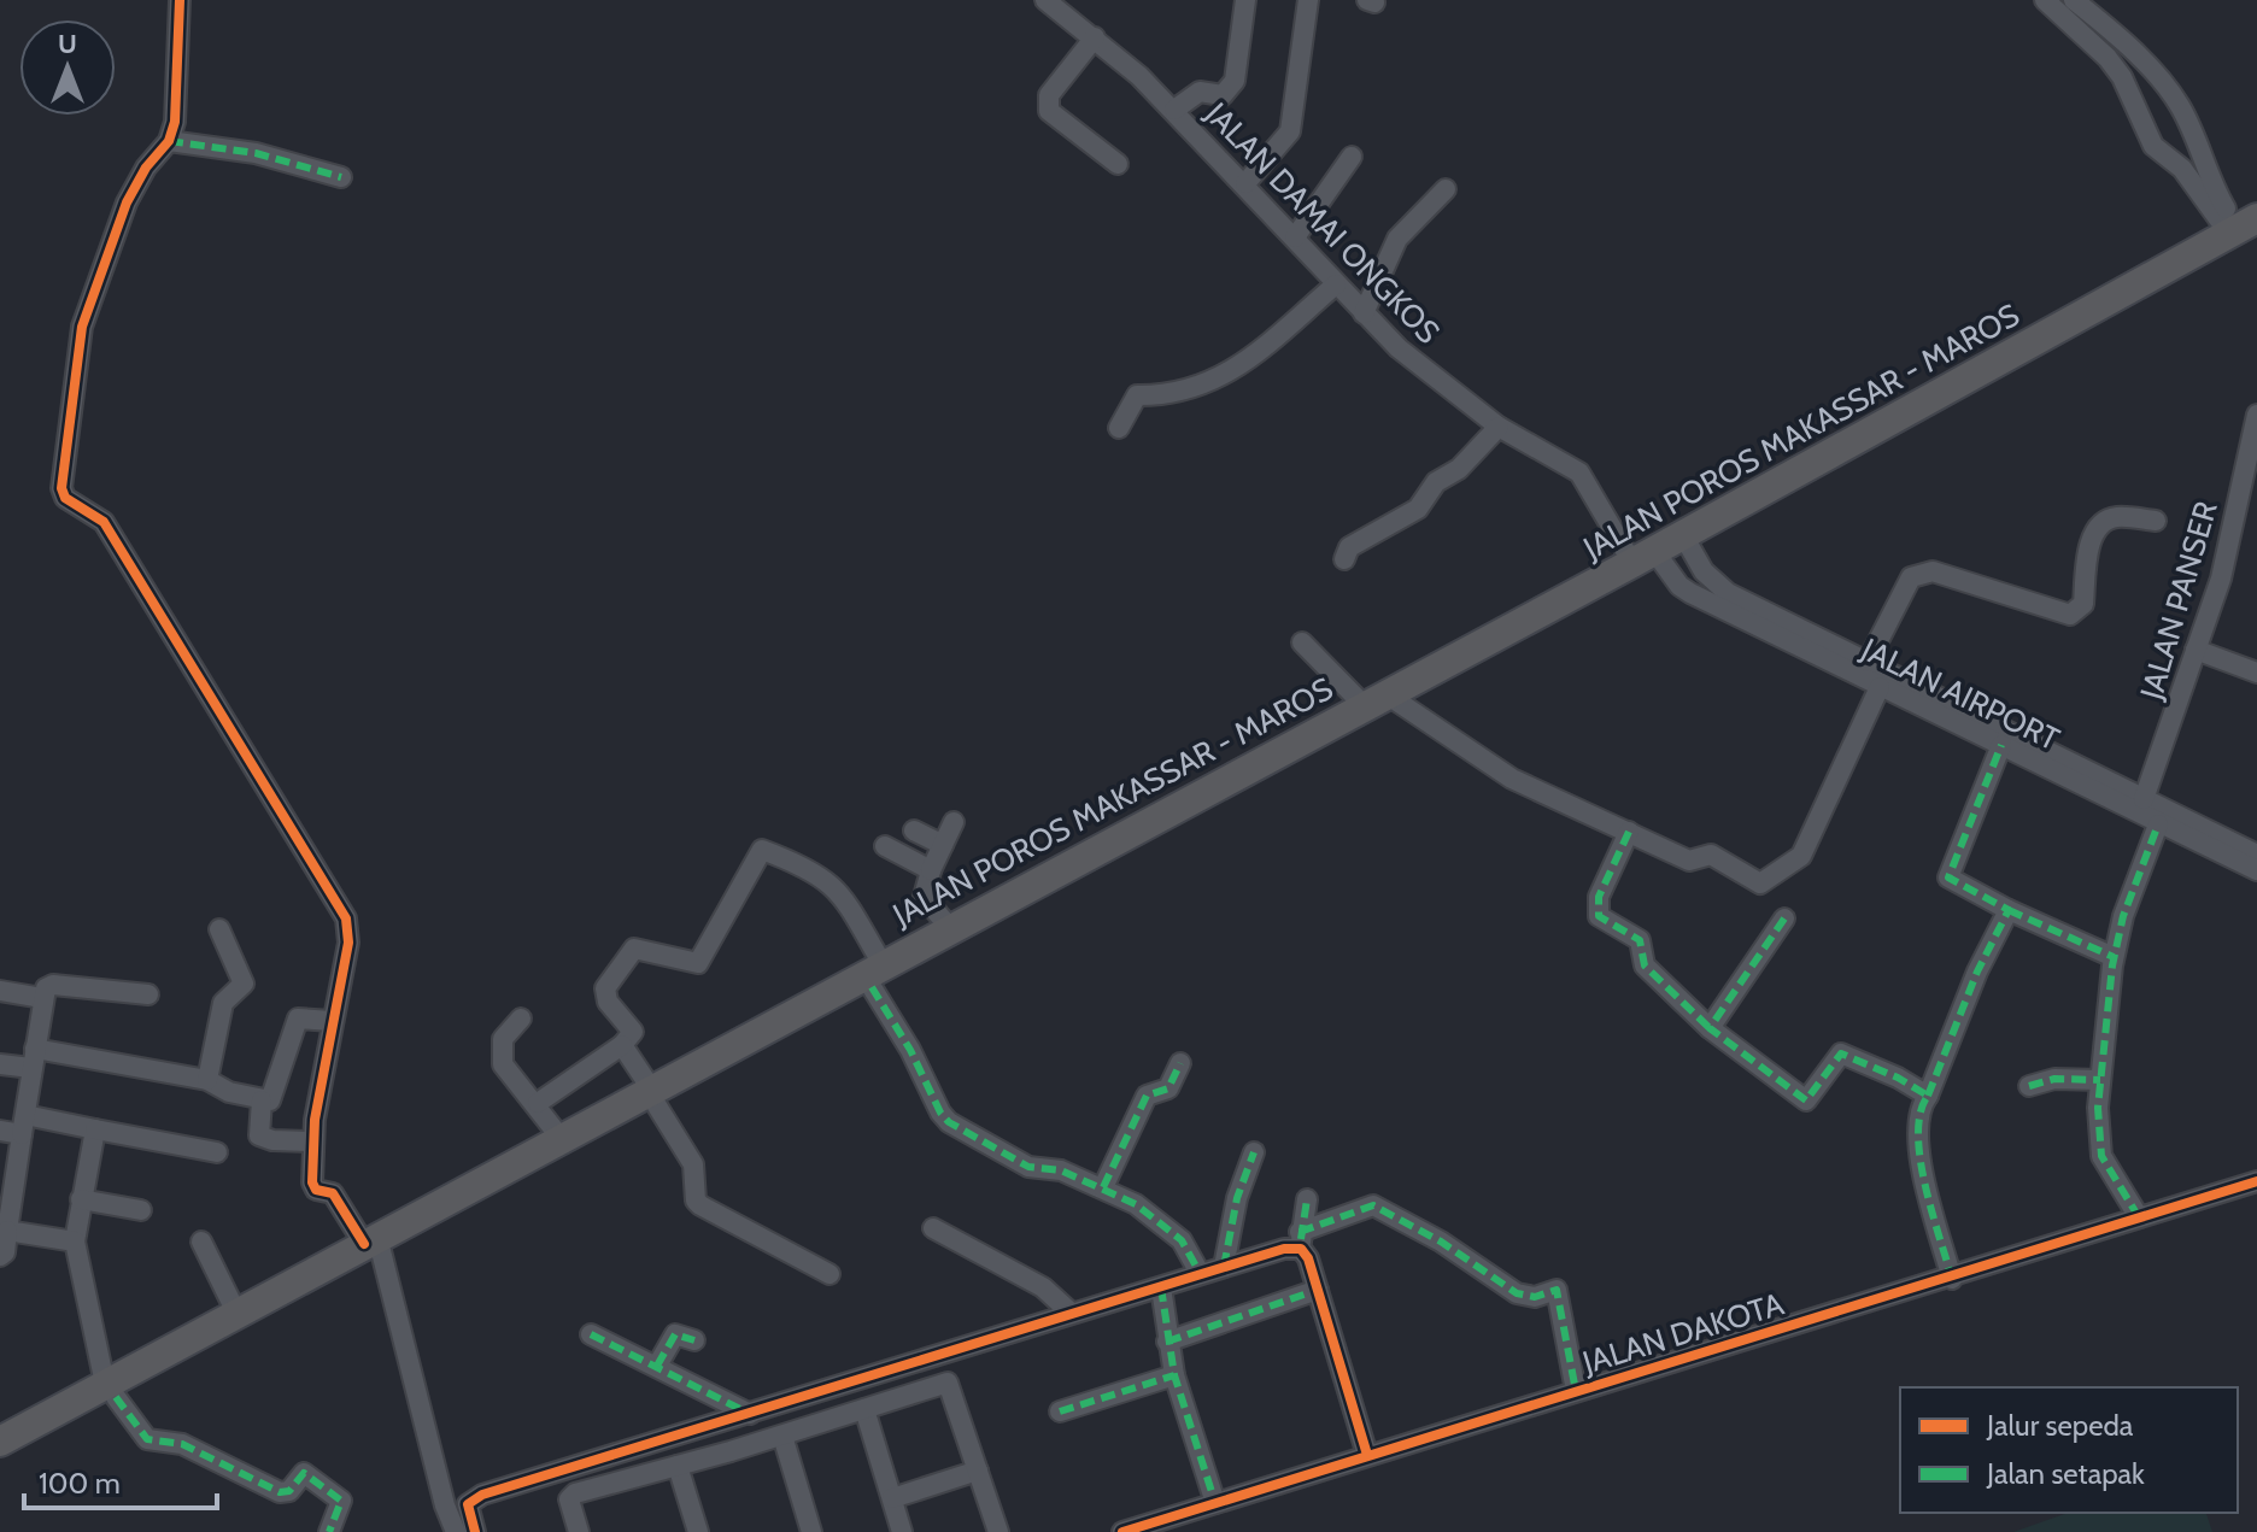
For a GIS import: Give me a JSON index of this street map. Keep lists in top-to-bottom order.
{
  "streets": {
    "highway": ["JALAN POROS MAKASSAR - MAROS"],
    "street": [
      "JALAN DAMAI ONGKOS",
      "JALAN PANSER",
      "JALAN AIRPORT",
      "JALAN DAKOTA"
    ]
  },
  "crossings": [
    ["JALAN DAMAI ONGKOS", "JALAN POROS MAKASSAR - MAROS"],
    ["JALAN DAMAI ONGKOS", "JALAN AIRPORT"],
    ["JALAN POROS MAKASSAR - MAROS", "JALAN AIRPORT"],
    ["JALAN PANSER", "JALAN AIRPORT"]
  ],
  "legend": ["Jalur sepeda", "Jalan setapak"],
  "scale_bar": "100 m",
  "north": "top"
}
